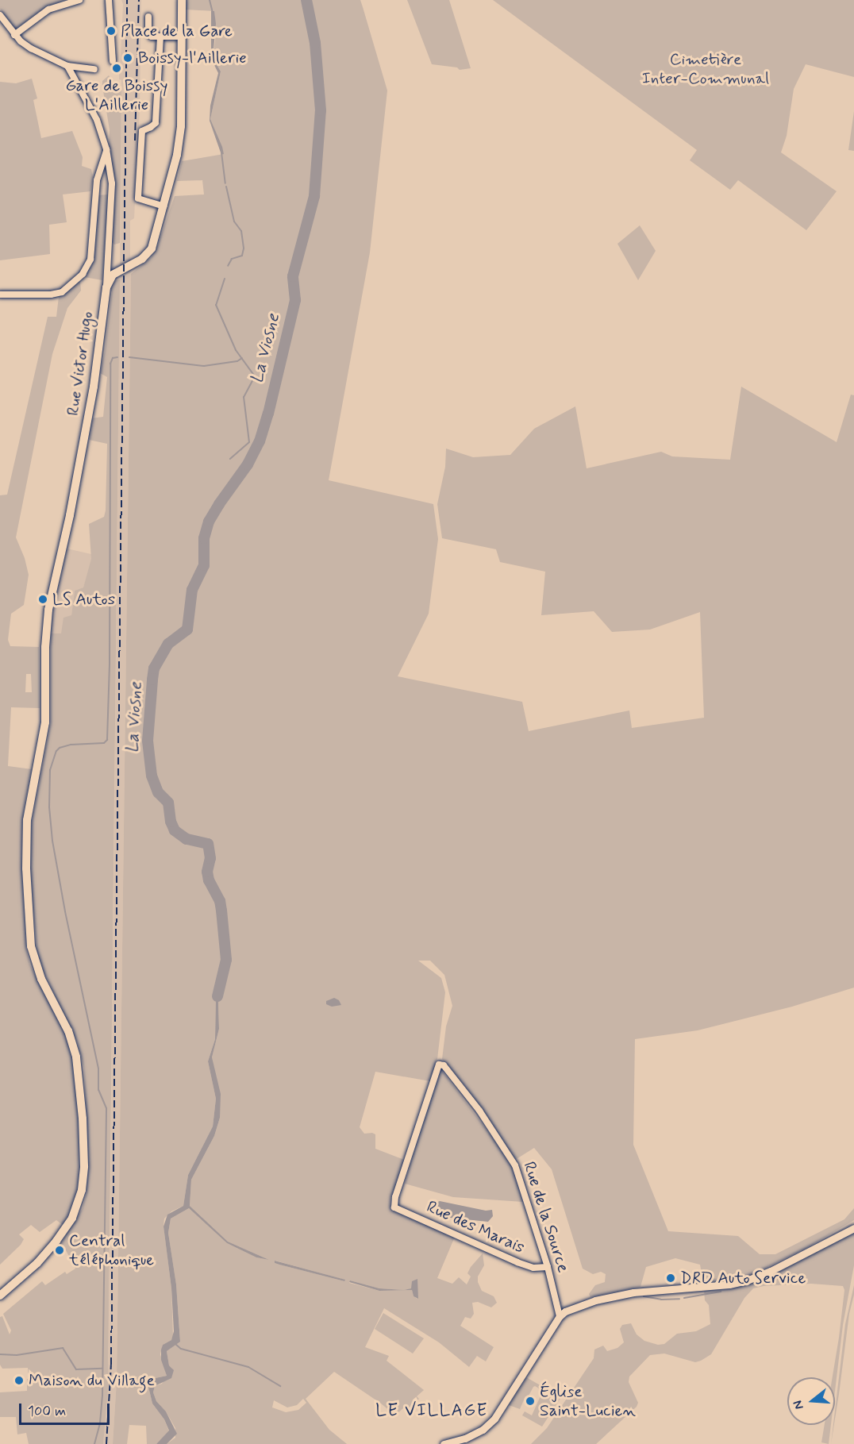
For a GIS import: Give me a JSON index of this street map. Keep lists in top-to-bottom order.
{
  "streets": {
    "main road": ["Rue Victor Hugo"],
    "street": ["Rue de la Source", "Rue des Marais"]
  },
  "crossings": [
    ["Rue de la Source", "Rue des Marais"]
  ],
  "districts": ["LE VILLAGE"],
  "water": ["La Viosne"],
  "parks": ["Cimetière Inter-Communal"],
  "places": [
    "Place de la Gare",
    "Boissy-l'Aillerie",
    "Gare de Boissy L'Aillerie",
    "LS Autos",
    "Central téléphonique",
    "DRD Auto Service",
    "Maison du Village",
    "Église Saint-Lucien"
  ],
  "scale_bar": "100 m",
  "north": "left"
}
